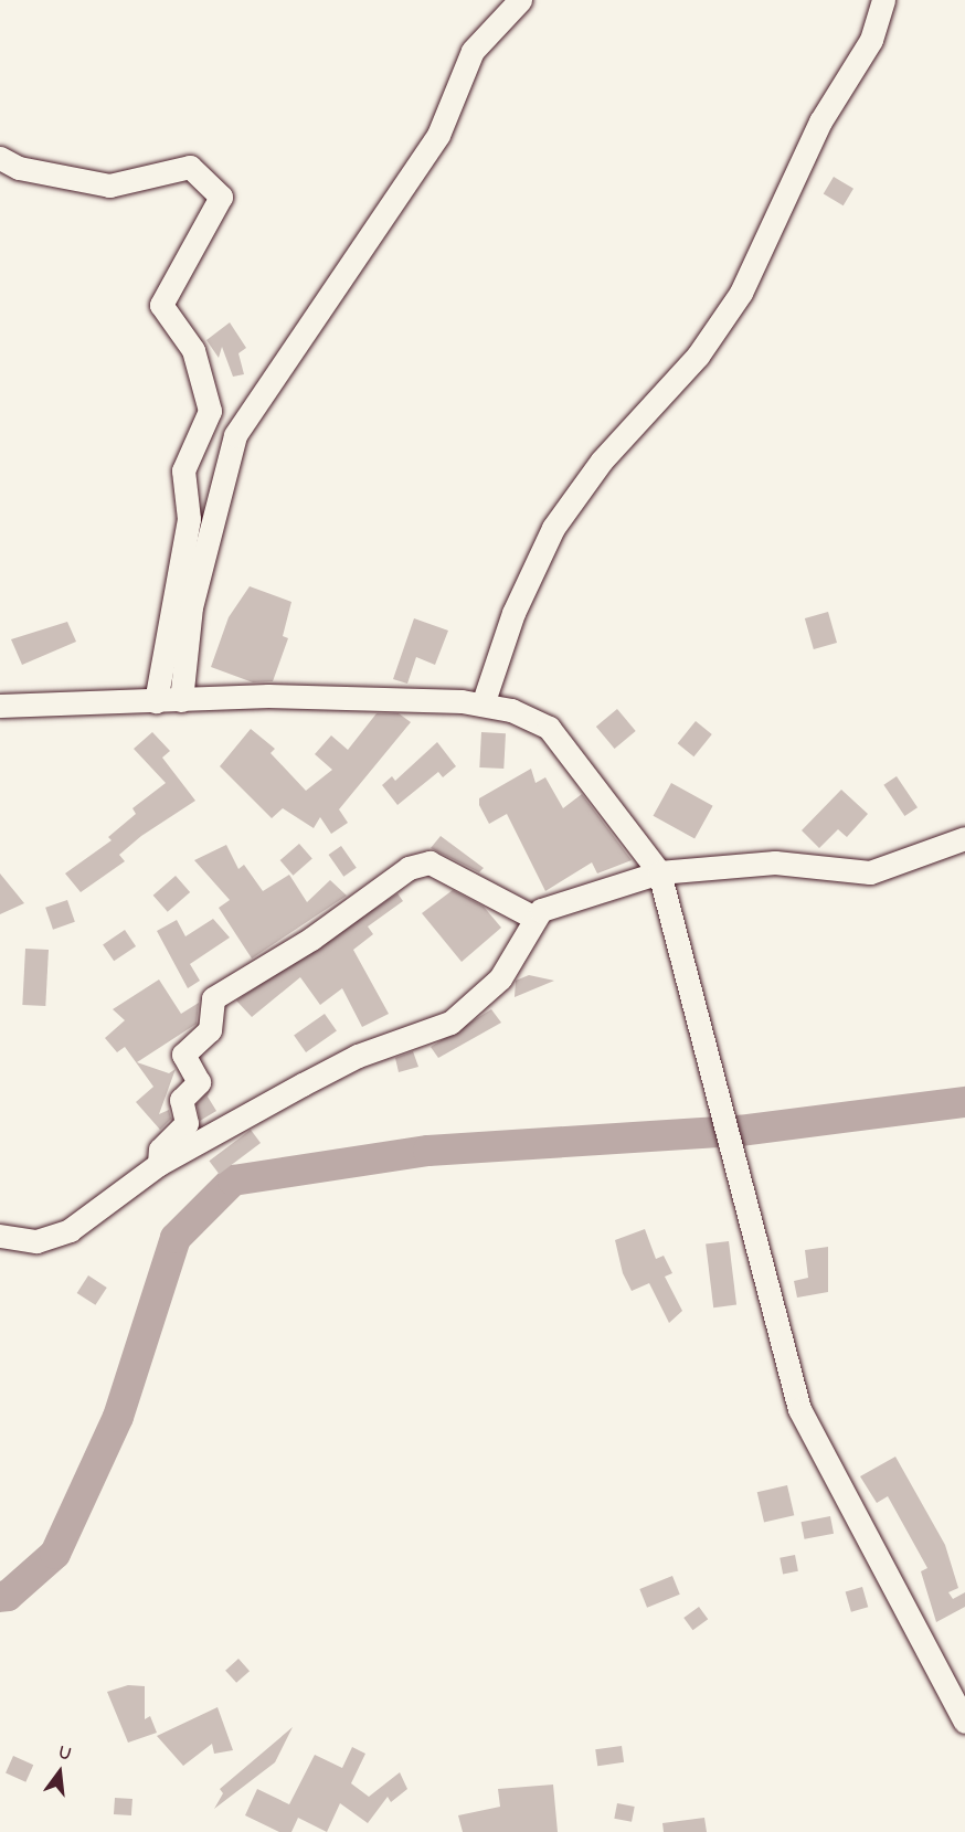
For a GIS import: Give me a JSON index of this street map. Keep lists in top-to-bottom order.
{
  "north": "top"
}
